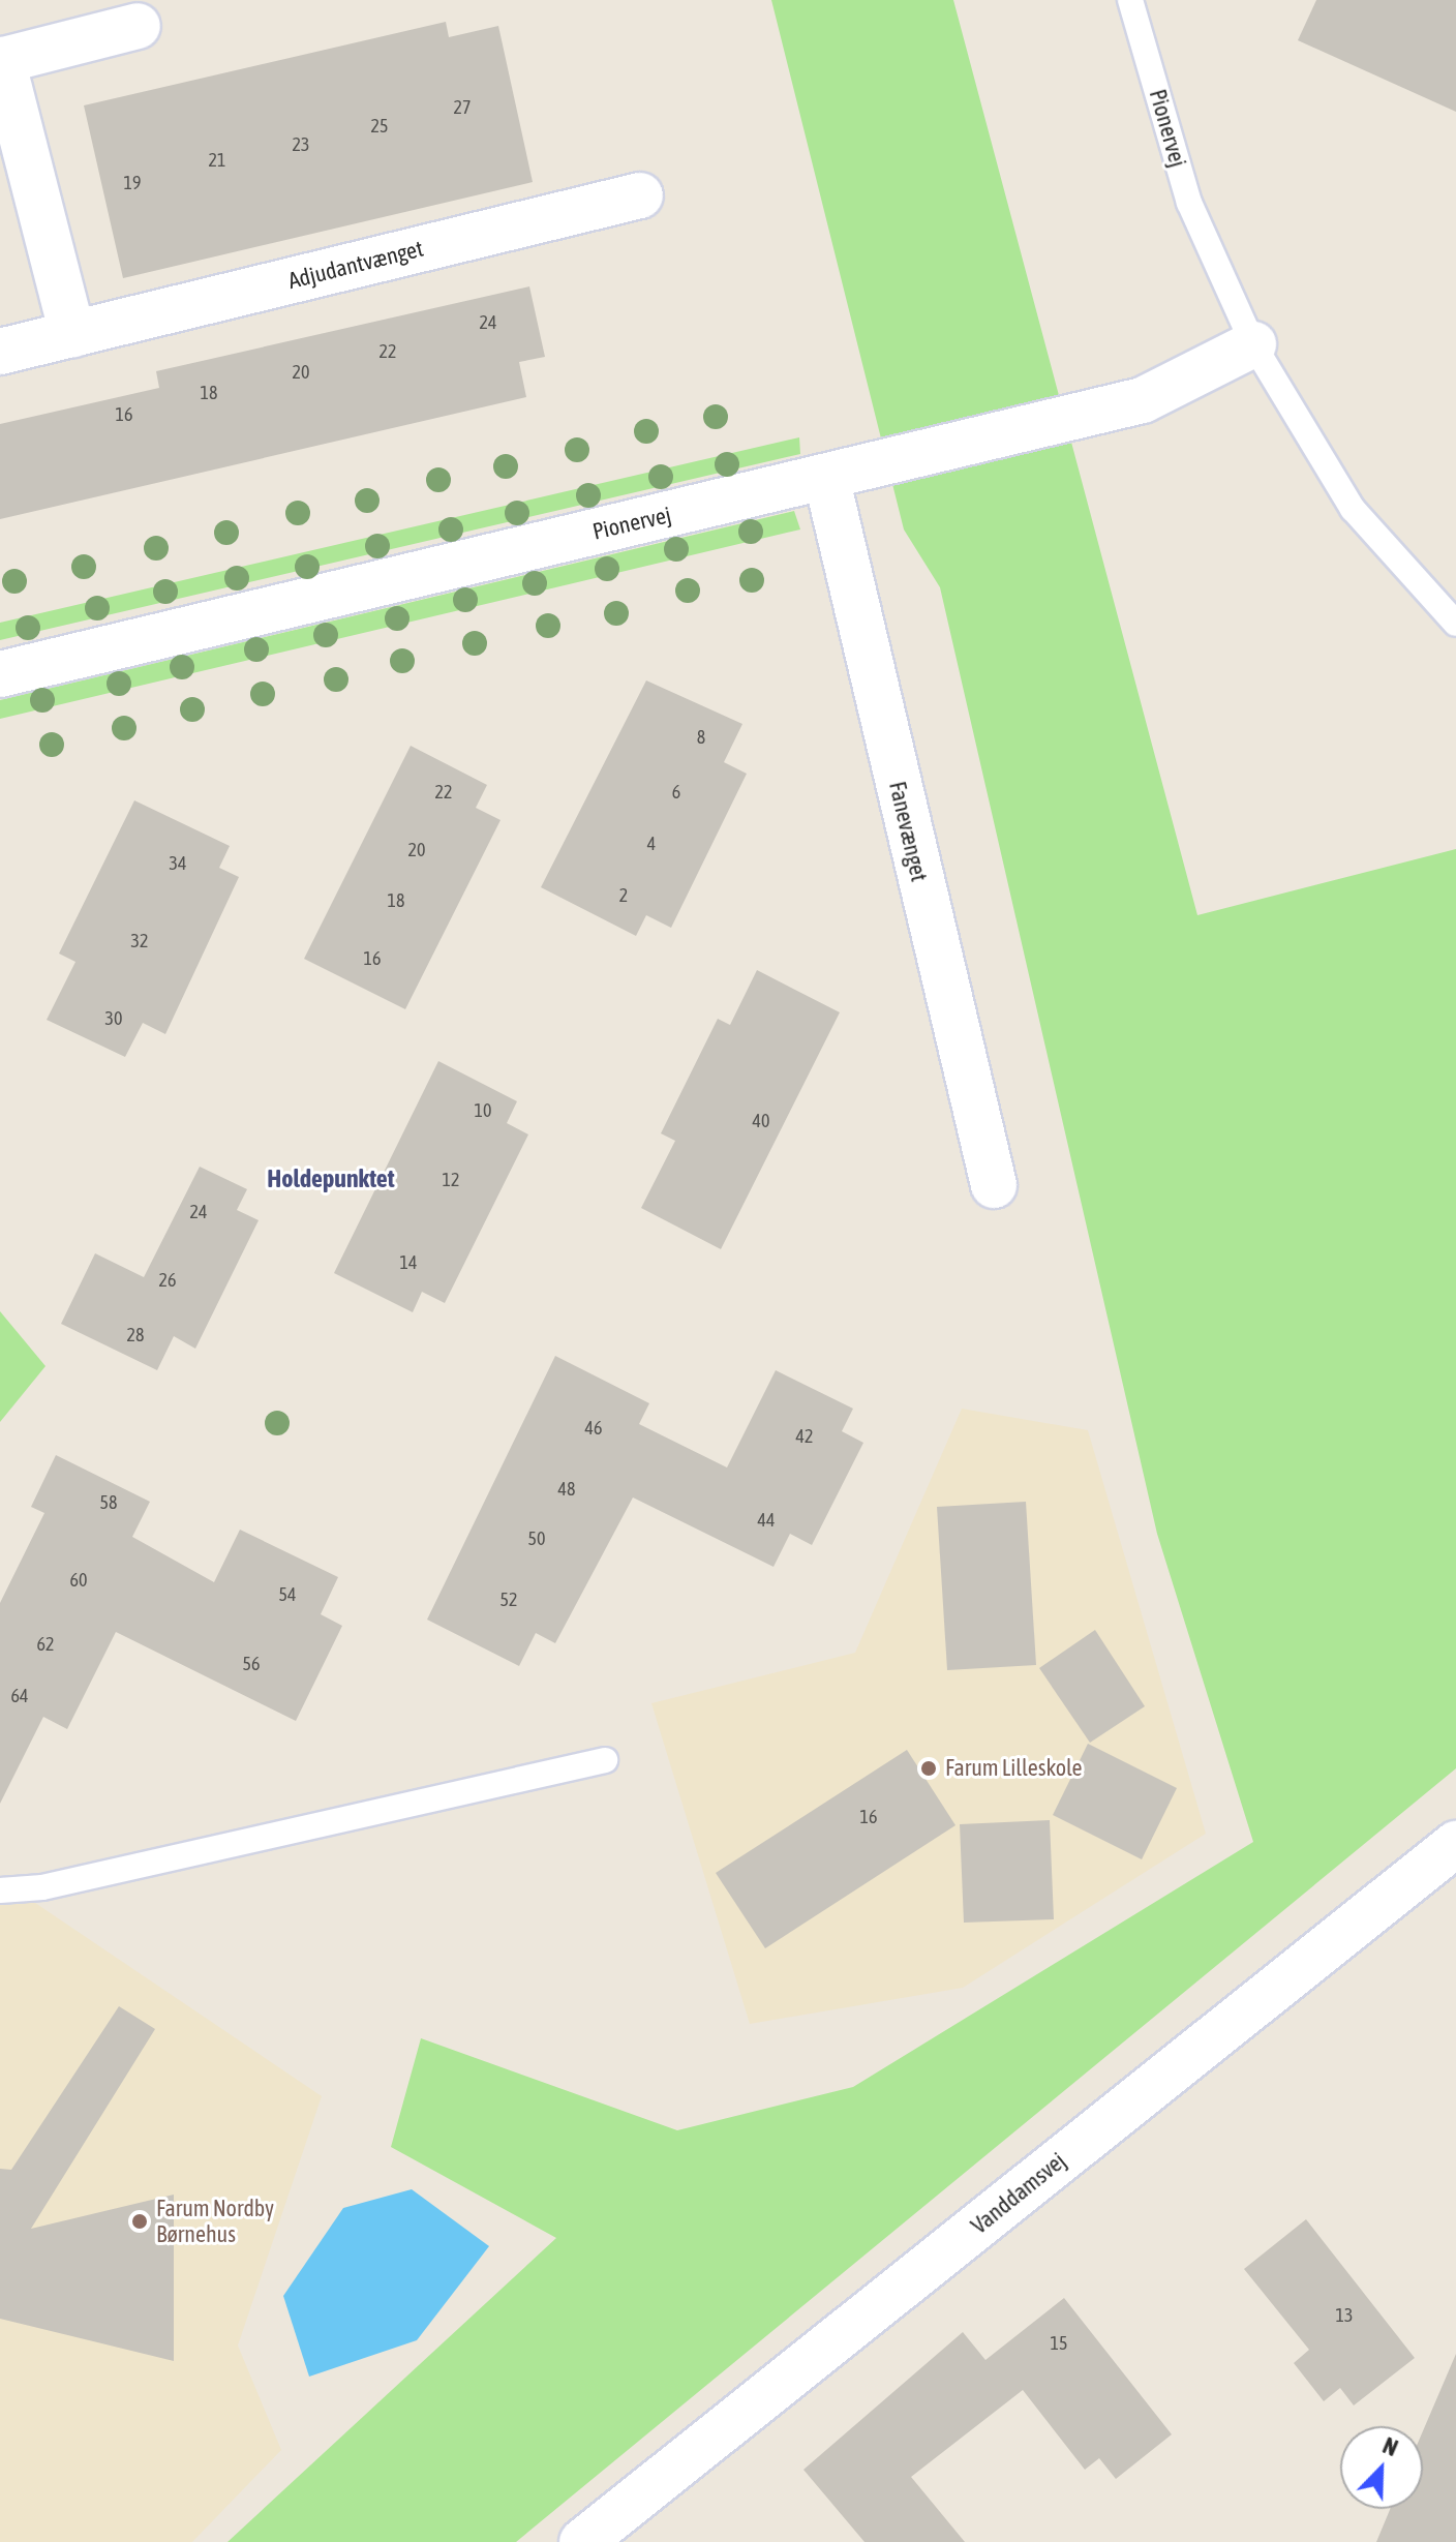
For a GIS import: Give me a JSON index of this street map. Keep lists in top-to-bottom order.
{
  "streets": {
    "street": [
      "Pionervej",
      "Adjudantvænget",
      "Fanevænget",
      "Vanddamsvej"
    ]
  },
  "crossings": [
    ["Pionervej", "Fanevænget"]
  ],
  "districts": ["Holdepunktet"],
  "places": ["Farum Lilleskole", "Farum Nordby Børnehus"],
  "house_numbers": [
    "27",
    "25",
    "23",
    "21",
    "19",
    "24",
    "22",
    "20",
    "18",
    "16",
    "8",
    "22",
    "6",
    "4",
    "20",
    "34",
    "2",
    "18",
    "32",
    "16",
    "30",
    "10",
    "40",
    "12",
    "24",
    "14",
    "26",
    "28",
    "46",
    "42",
    "48",
    "58",
    "44",
    "50",
    "60",
    "54",
    "52",
    "62",
    "56",
    "64",
    "16",
    "13",
    "15"
  ],
  "north": "top right"
}
